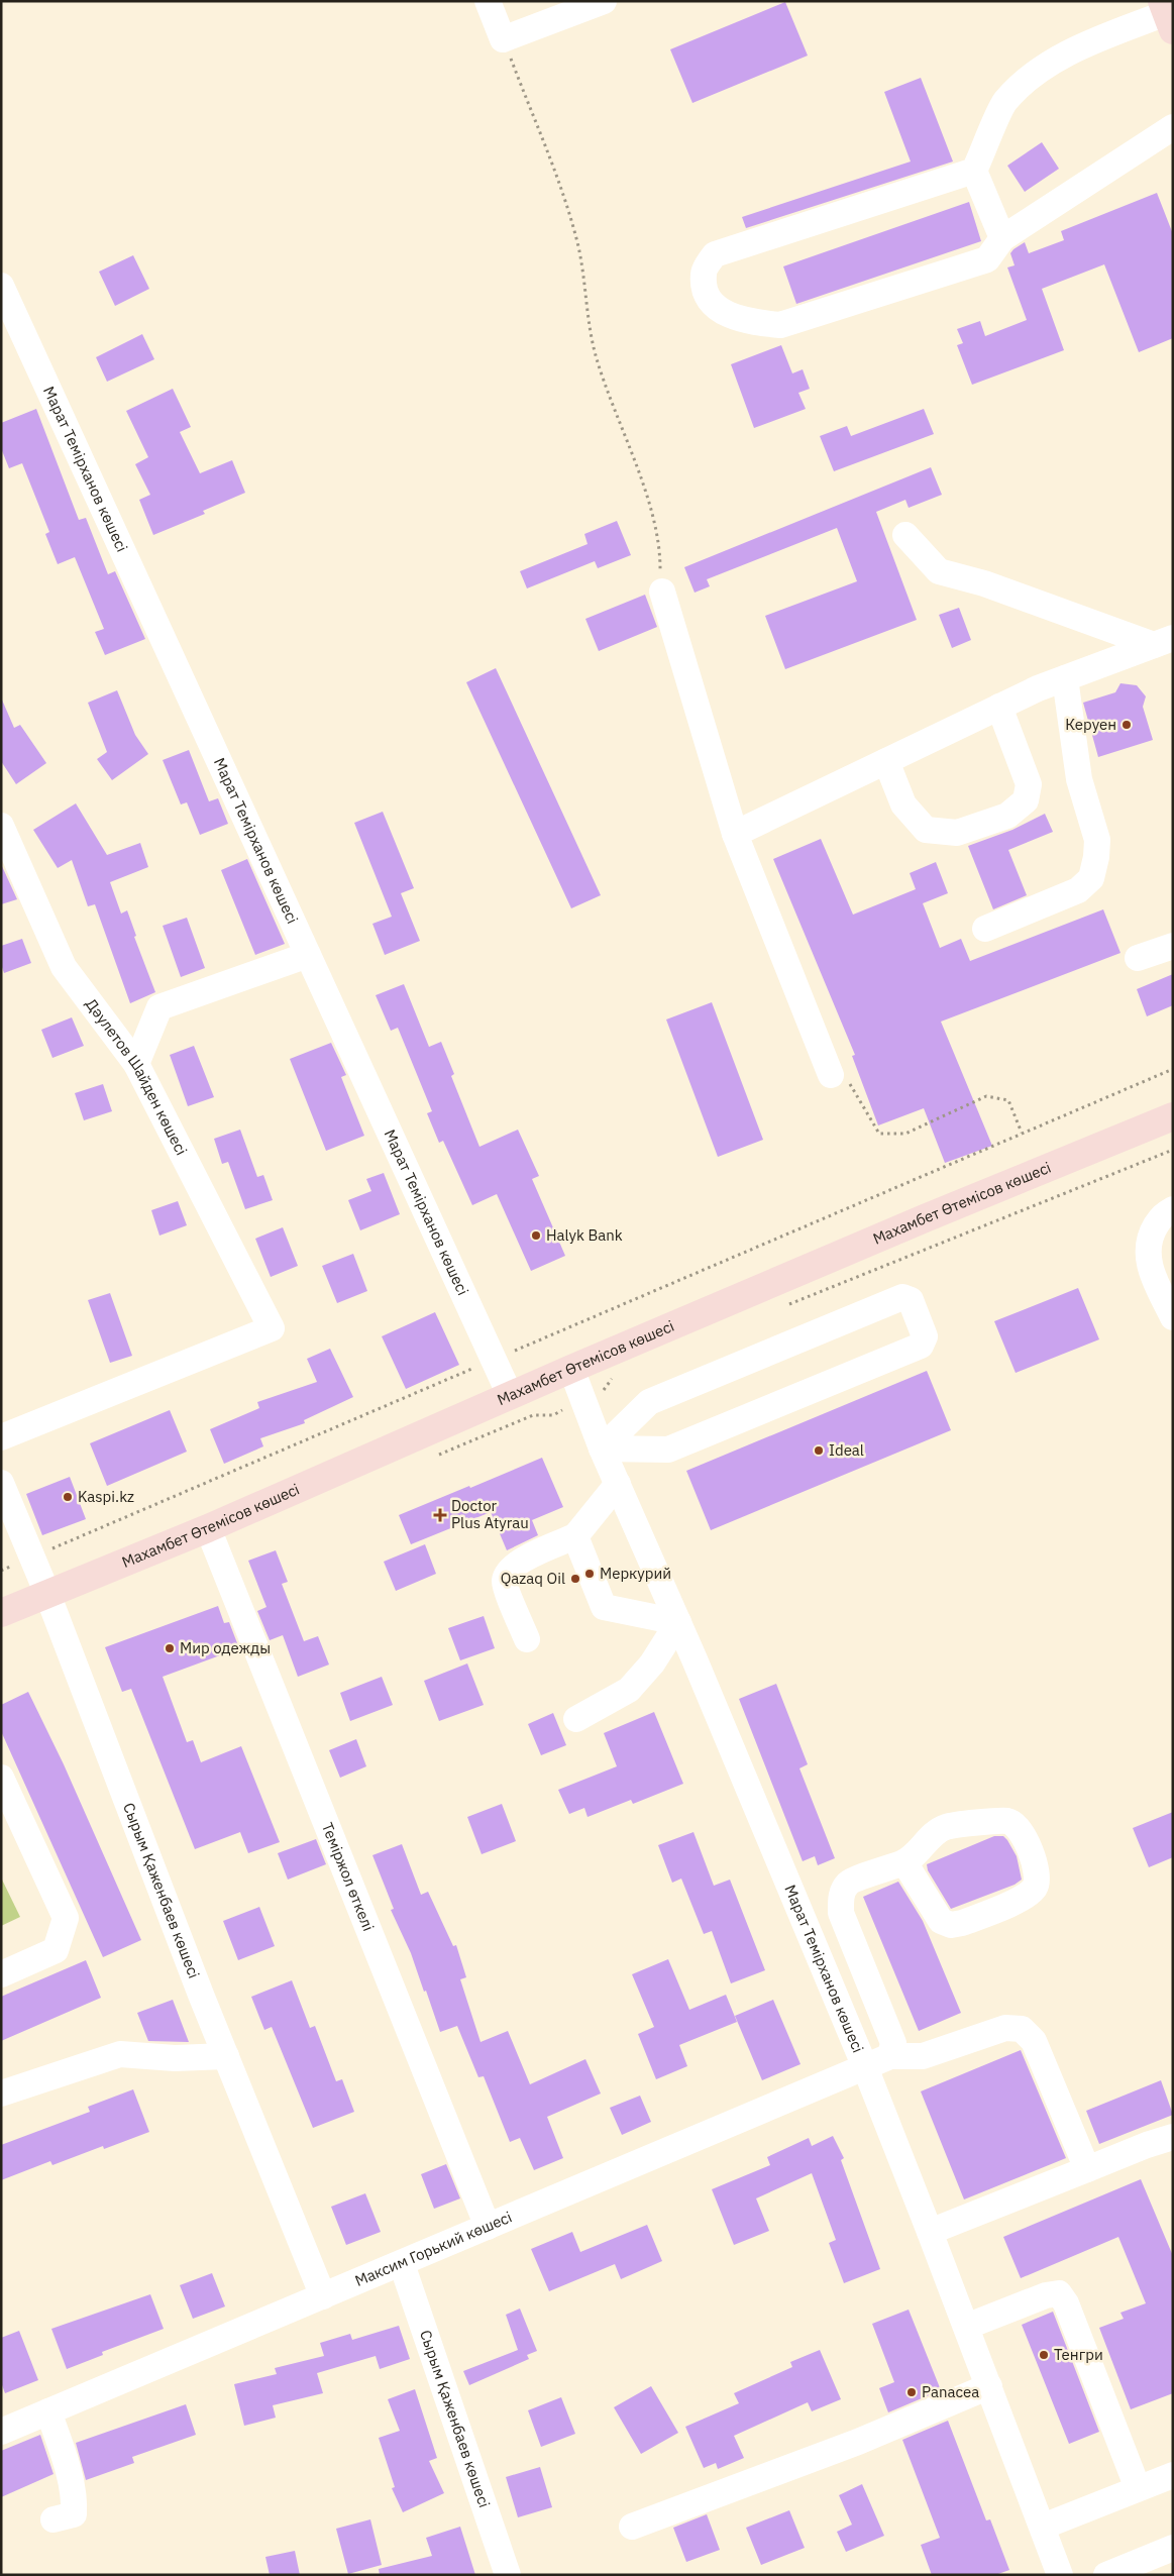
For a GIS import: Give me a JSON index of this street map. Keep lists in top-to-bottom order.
{
  "streets": {
    "main road": ["Махамбет Өтемісов көшесі"],
    "street": [
      "Марат Темірханов көшесі",
      "Дәулетов Шайден көшесі",
      "Теміржол өткелі",
      "Сырым Қаженбаев көшесі",
      "Максим Горький көшесі"
    ]
  },
  "crossings": [
    ["Марат Темірханов көшесі", "Махамбет Өтемісов көшесі"],
    ["Марат Темірханов көшесі", "Максим Горький көшесі"],
    ["Махамбет Өтемісов көшесі", "Теміржол өткелі"],
    ["Махамбет Өтемісов көшесі", "Сырым Қаженбаев көшесі"],
    ["Теміржол өткелі", "Максим Горький көшесі"],
    ["Сырым Қаженбаев көшесі", "Максим Горький көшесі"]
  ],
  "places": {
    "other": [
      "Керуен",
      "Halyk Bank",
      "Ideal",
      "Kaspi.kz",
      "Меркурий",
      "Qazaq Oil",
      "Мир одежды",
      "Тенгри",
      "Panacea"
    ],
    "health": ["Doctor Plus Atyrau"]
  }
}
